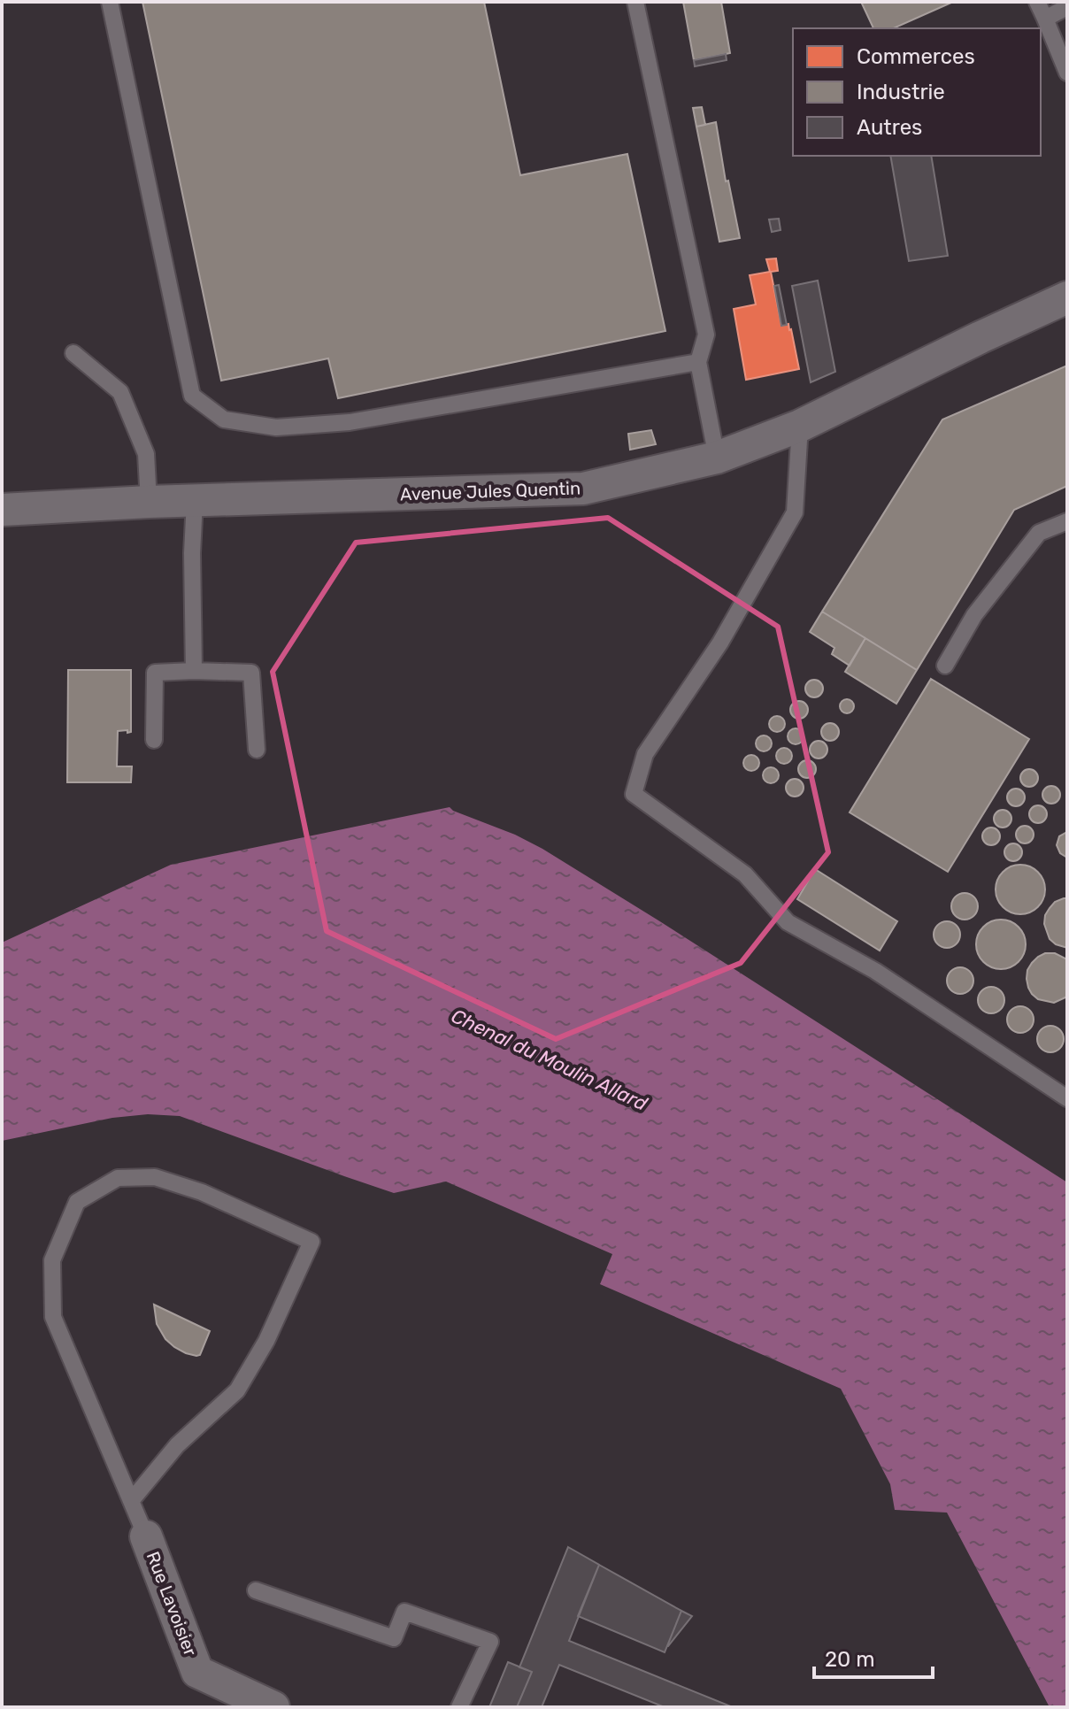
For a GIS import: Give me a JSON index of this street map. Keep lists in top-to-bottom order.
{
  "streets": {
    "street": ["Avenue Jules Quentin", "Rue Lavoisier"]
  },
  "water": ["Chenal du Moulin Allard"],
  "legend": ["Commerces", "Industrie", "Autres"],
  "scale_bar": "20 m"
}
